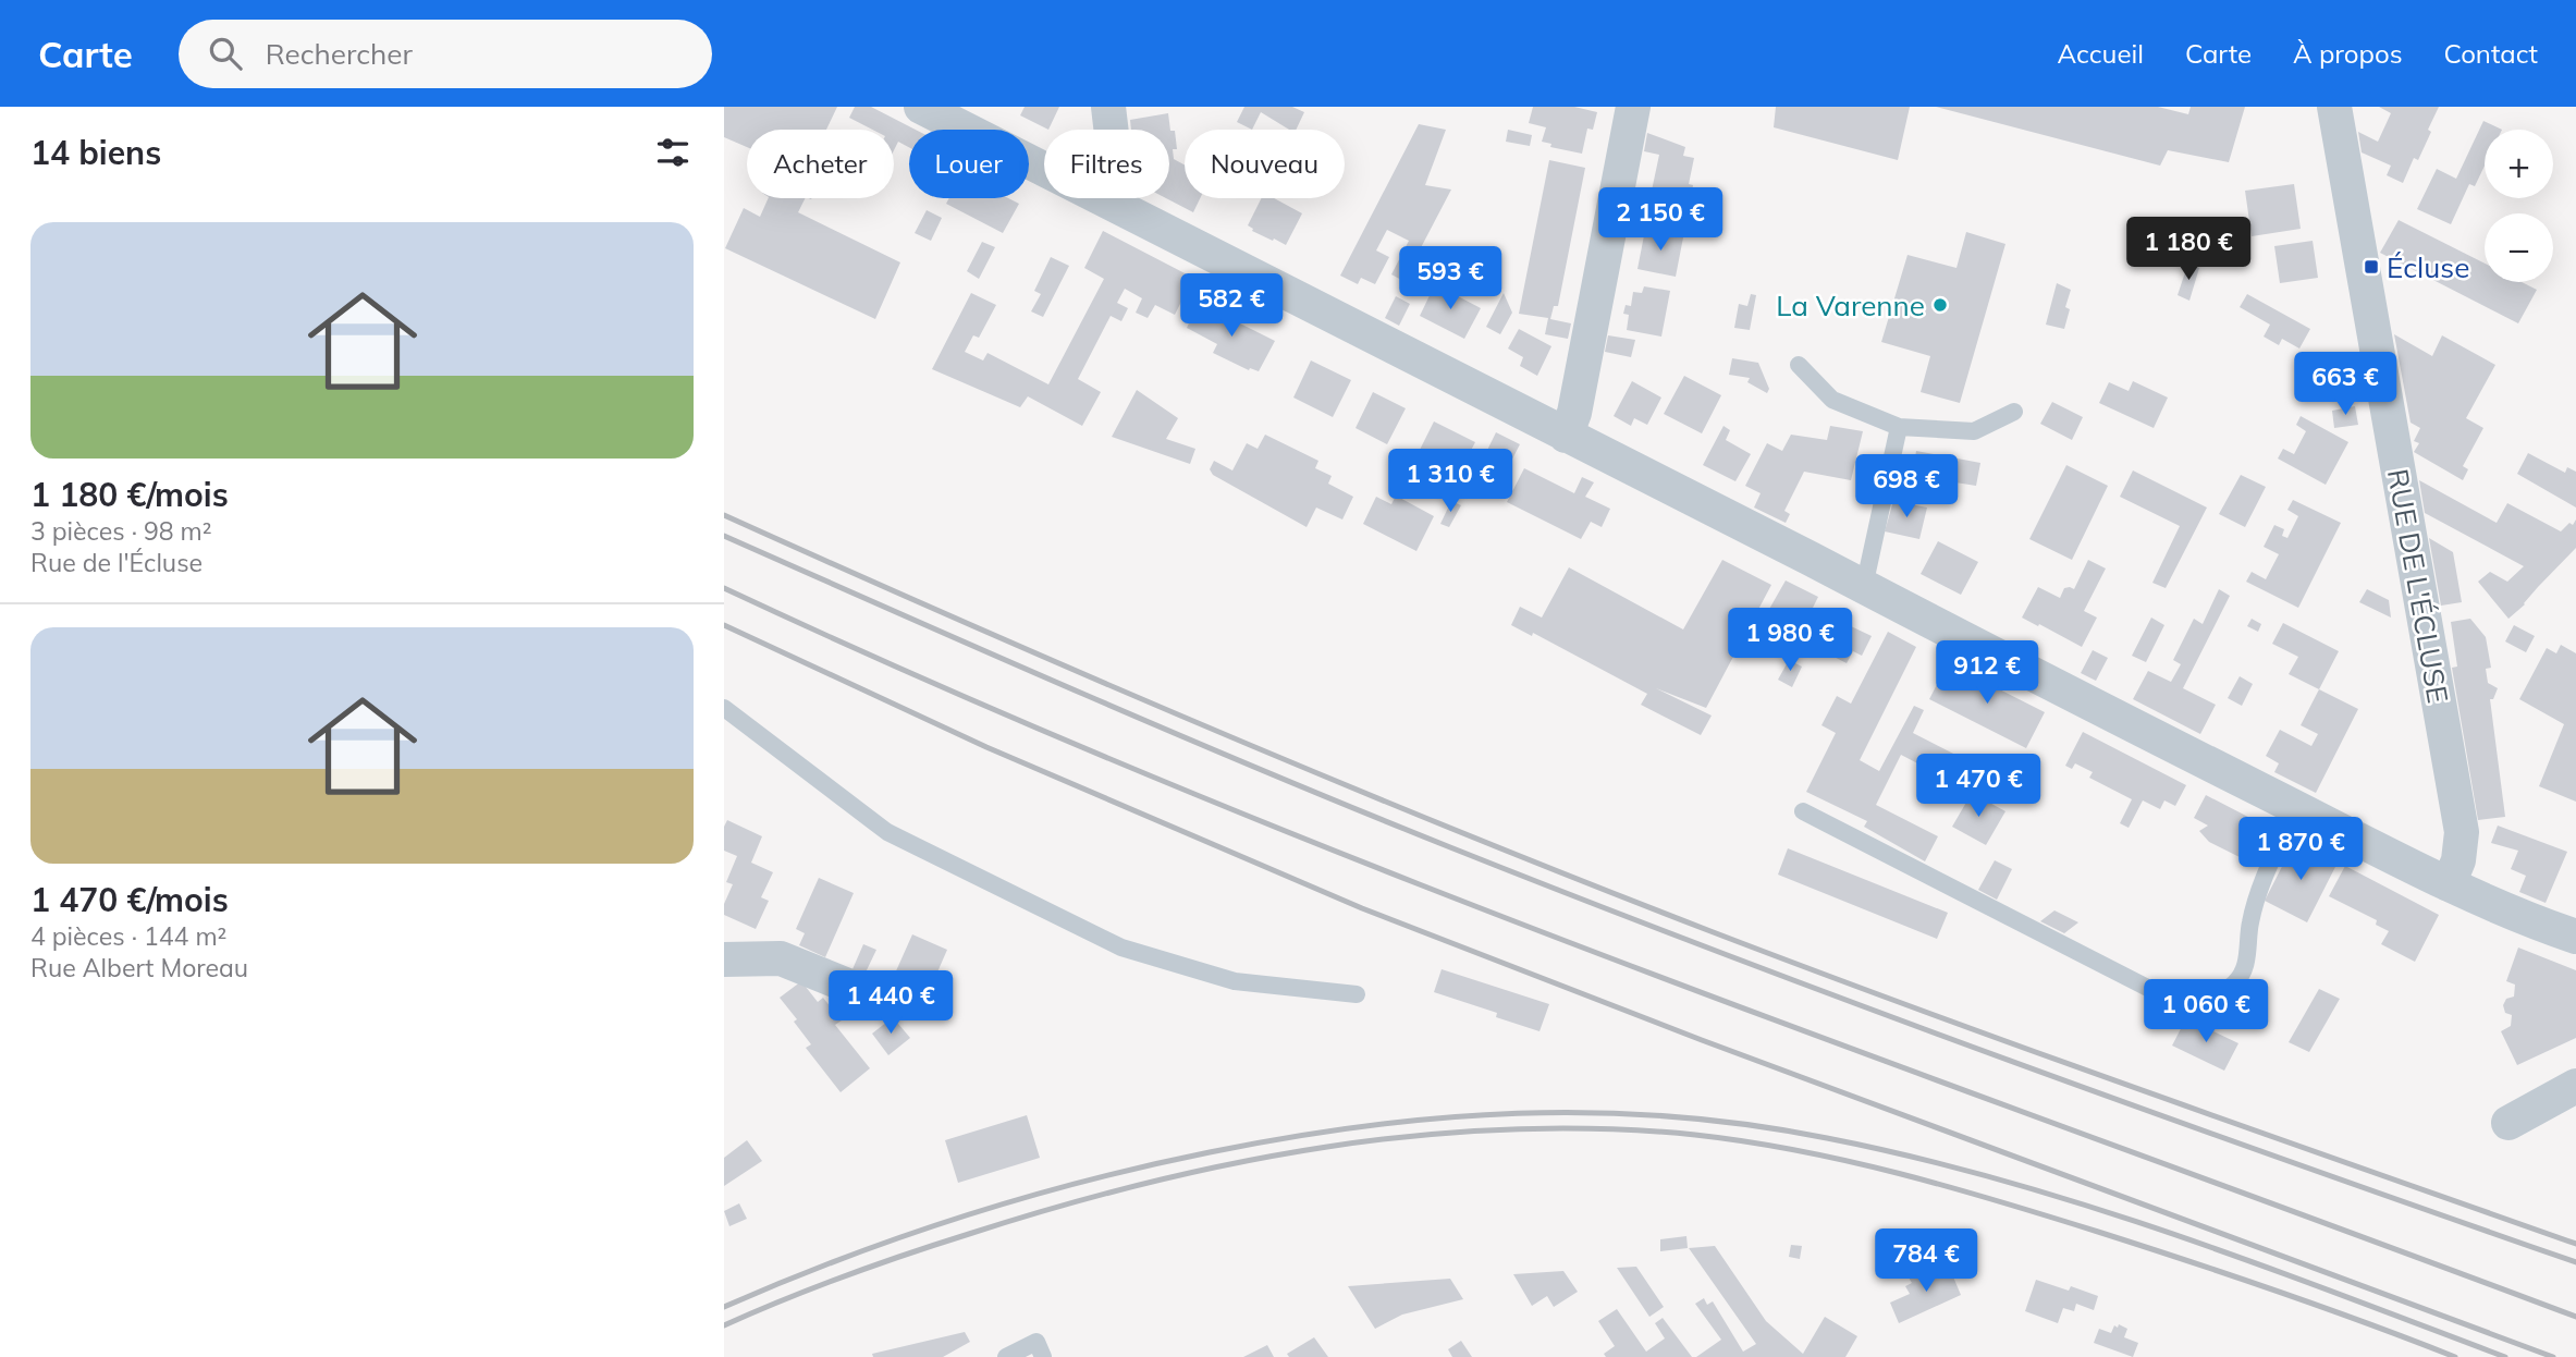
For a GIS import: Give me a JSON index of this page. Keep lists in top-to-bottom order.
{
  "streets": {
    "street": ["RUE DE L'ÉCLUSE"]
  },
  "places": {
    "transit": ["Écluse"],
    "other": ["La Varenne"]
  },
  "page": {
    "header": "Carte",
    "search": "Rechercher",
    "nav": [
      "Accueil",
      "Carte",
      "À propos",
      "Contact"
    ],
    "heading": "14 biens",
    "map_buttons": ["+", "−"],
    "chip": [
      "Acheter",
      "Louer",
      "Filtres",
      "Nouveau"
    ],
    "price": [
      "2 150 €",
      "1 180 €",
      "593 €",
      "582 €",
      "663 €",
      "1 310 €",
      "698 €",
      "1 980 €",
      "912 €",
      "1 470 €",
      "1 870 €",
      "1 440 €",
      "1 060 €",
      "784 €"
    ],
    "list": [
      {
        "name": "1 180 €/mois",
        "note": "3 pièces · 98 m² · Rue de l'Écluse"
      },
      {
        "name": "1 470 €/mois",
        "note": "4 pièces · 144 m² · Rue Albert Moreau"
      }
    ]
  }
}
